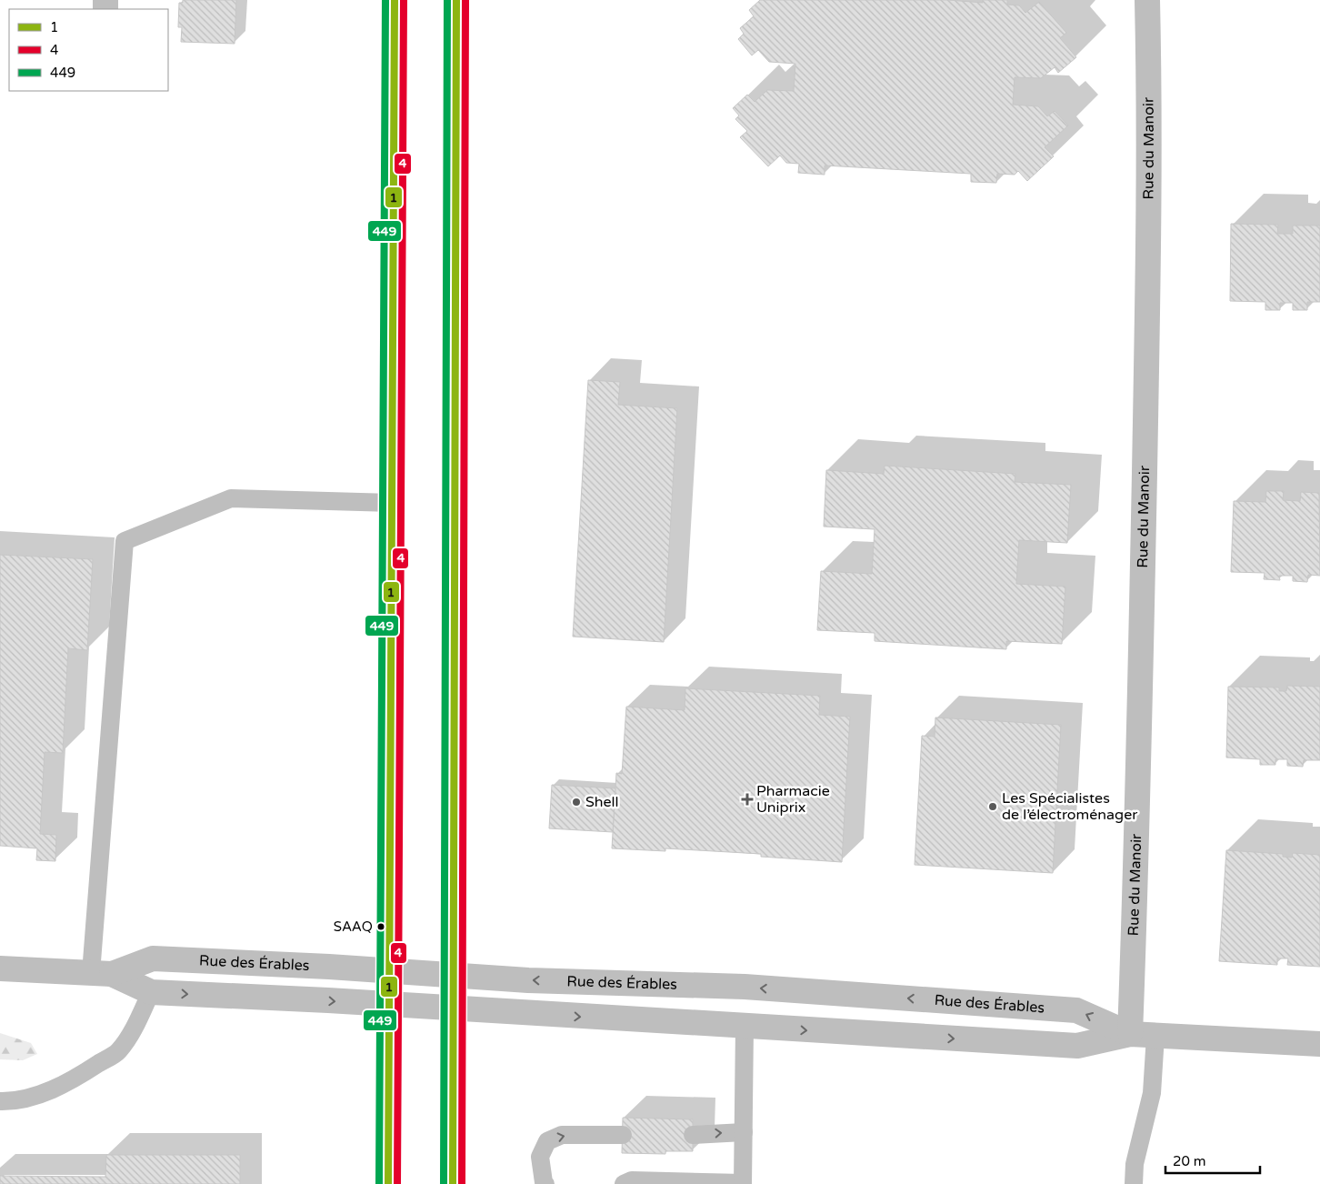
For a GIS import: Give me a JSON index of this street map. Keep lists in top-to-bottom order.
{
  "streets": {
    "street": ["Rue du Manoir", "Rue des Érables"]
  },
  "crossings": [
    ["Rue du Manoir", "Rue des Érables"]
  ],
  "places": {
    "health": ["Pharmacie Uniprix"],
    "other": ["Shell", "Les Spécialistes de l’électroménager", "SAAQ"]
  },
  "lines": ["transit line 1", "transit line 4", "transit line 449"],
  "legend": ["1", "4", "449"],
  "scale_bar": "20 m"
}
